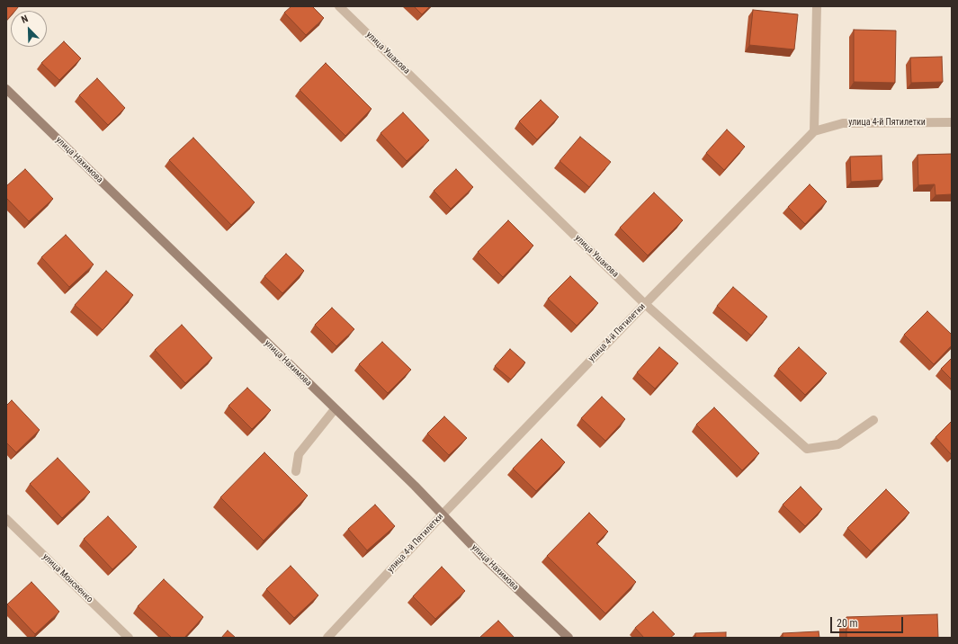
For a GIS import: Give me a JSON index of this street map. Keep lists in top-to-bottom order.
{
  "streets": {
    "street": [
      "улица Ушакова",
      "улица 4-й Пятилетки",
      "улица Нахимова",
      "улица Моисеенко"
    ]
  },
  "crossings": [
    ["улица Ушакова", "улица 4-й Пятилетки"],
    ["улица 4-й Пятилетки", "улица Нахимова"]
  ],
  "scale_bar": "20 m",
  "north": "top left"
}
